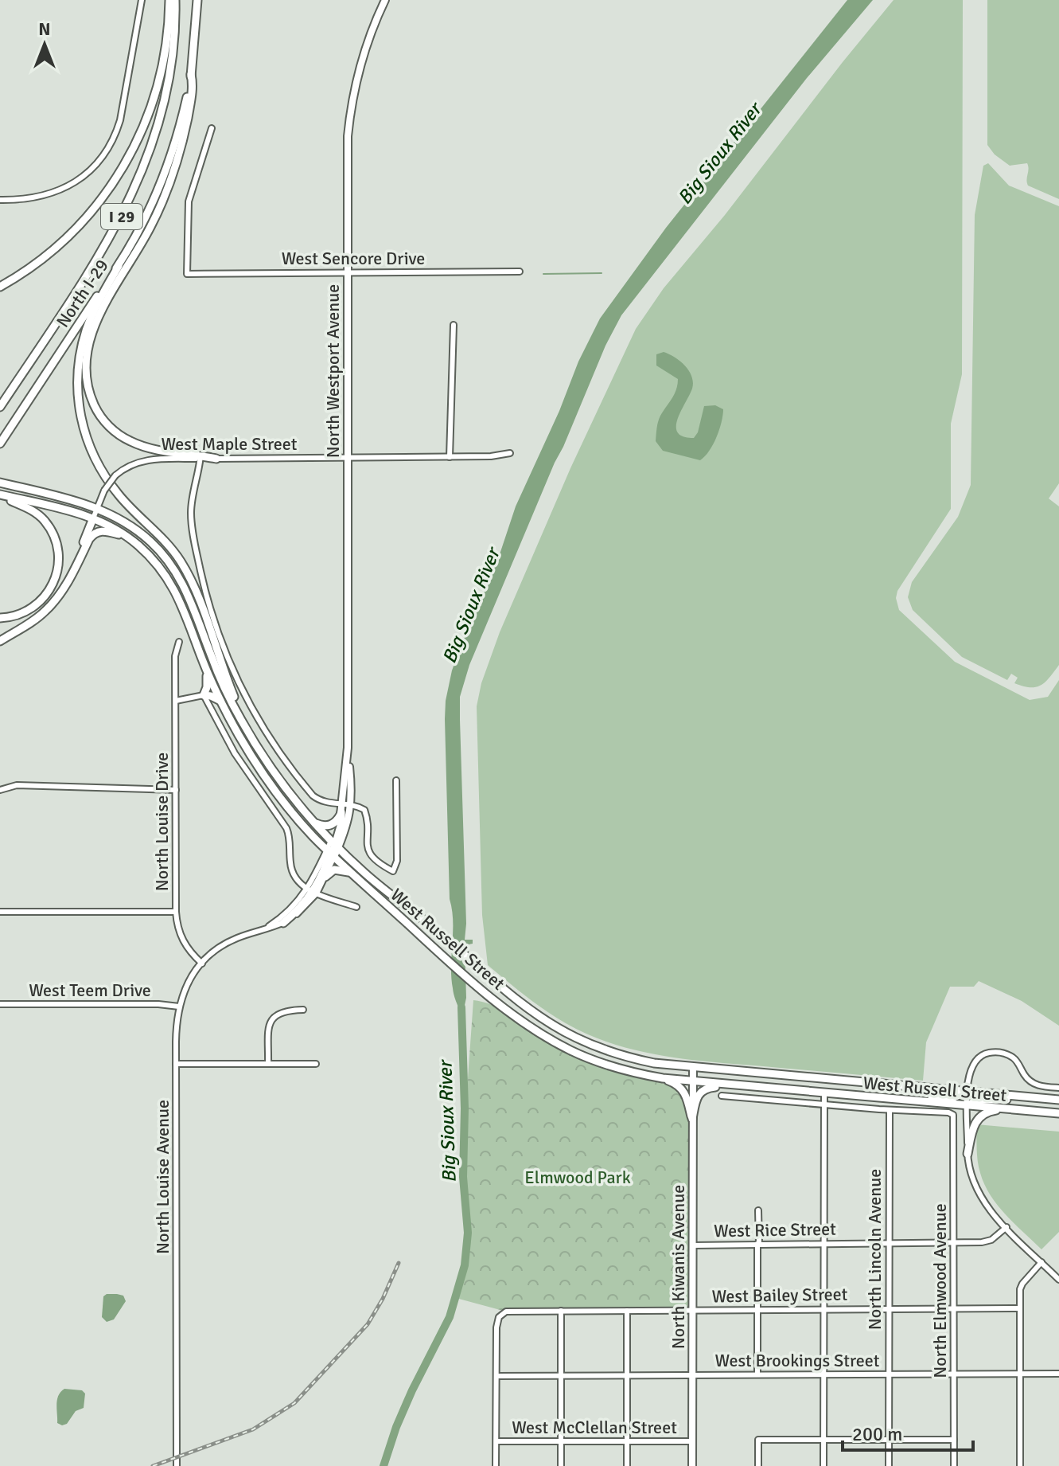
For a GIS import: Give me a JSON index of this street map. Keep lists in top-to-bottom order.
{
  "streets": {
    "highway": ["I 29", "North I-29", "West Russell Street"],
    "main road": ["North Westport Avenue", "North Kiwanis Avenue"],
    "street": [
      "West Sencore Drive",
      "West Maple Street",
      "North Louise Drive",
      "West Teem Drive",
      "North Louise Avenue",
      "West Rice Street",
      "North Lincoln Avenue",
      "North Elmwood Avenue",
      "West Bailey Street",
      "West Brookings Street",
      "West McClellan Street"
    ]
  },
  "crossings": [
    ["West Sencore Drive", "North Westport Avenue"],
    ["North Westport Avenue", "West Maple Street"],
    ["North Westport Avenue", "West Russell Street"],
    ["West Maple Street", "West Russell Street"],
    ["North Louise Drive", "North Louise Avenue"],
    ["West Russell Street", "North Louise Avenue"],
    ["West Russell Street", "North Lincoln Avenue"],
    ["West Russell Street", "North Kiwanis Avenue"],
    ["West Russell Street", "North Elmwood Avenue"],
    ["West Teem Drive", "North Louise Avenue"],
    ["West Rice Street", "North Lincoln Avenue"],
    ["West Rice Street", "North Kiwanis Avenue"],
    ["West Rice Street", "North Elmwood Avenue"],
    ["North Lincoln Avenue", "West Bailey Street"],
    ["North Lincoln Avenue", "West Brookings Street"],
    ["North Kiwanis Avenue", "West Bailey Street"],
    ["North Kiwanis Avenue", "West Brookings Street"],
    ["North Kiwanis Avenue", "West McClellan Street"],
    ["North Elmwood Avenue", "West Bailey Street"],
    ["North Elmwood Avenue", "West Brookings Street"],
    ["West Bailey Street", "West Brookings Street"]
  ],
  "water": ["Big Sioux River"],
  "parks": ["Elmwood Park"],
  "scale_bar": "200 m",
  "north": "top"
}
